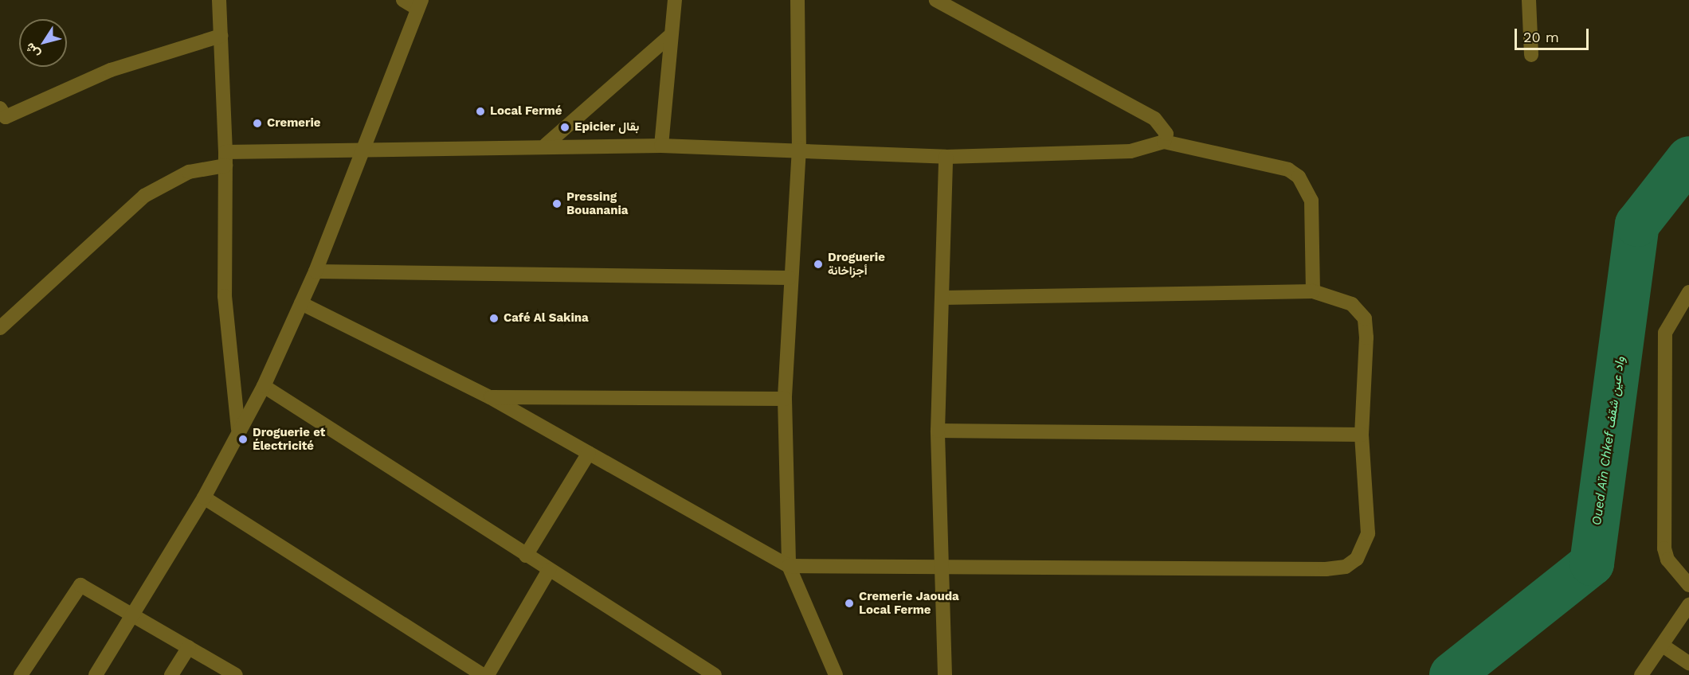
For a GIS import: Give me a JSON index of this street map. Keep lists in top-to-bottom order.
{
  "water": ["Oued Aïn Chkef واد عين شقف"],
  "places": [
    "Local Fermé",
    "Cremerie",
    "Epicier بقال",
    "Pressing Bouanania",
    "Droguerie أجزاخانة",
    "Café Al Sakina",
    "Droguerie et Électricité",
    "Cremerie Jaouda Local Ferme"
  ],
  "scale_bar": "20 m",
  "north": "bottom left"
}
